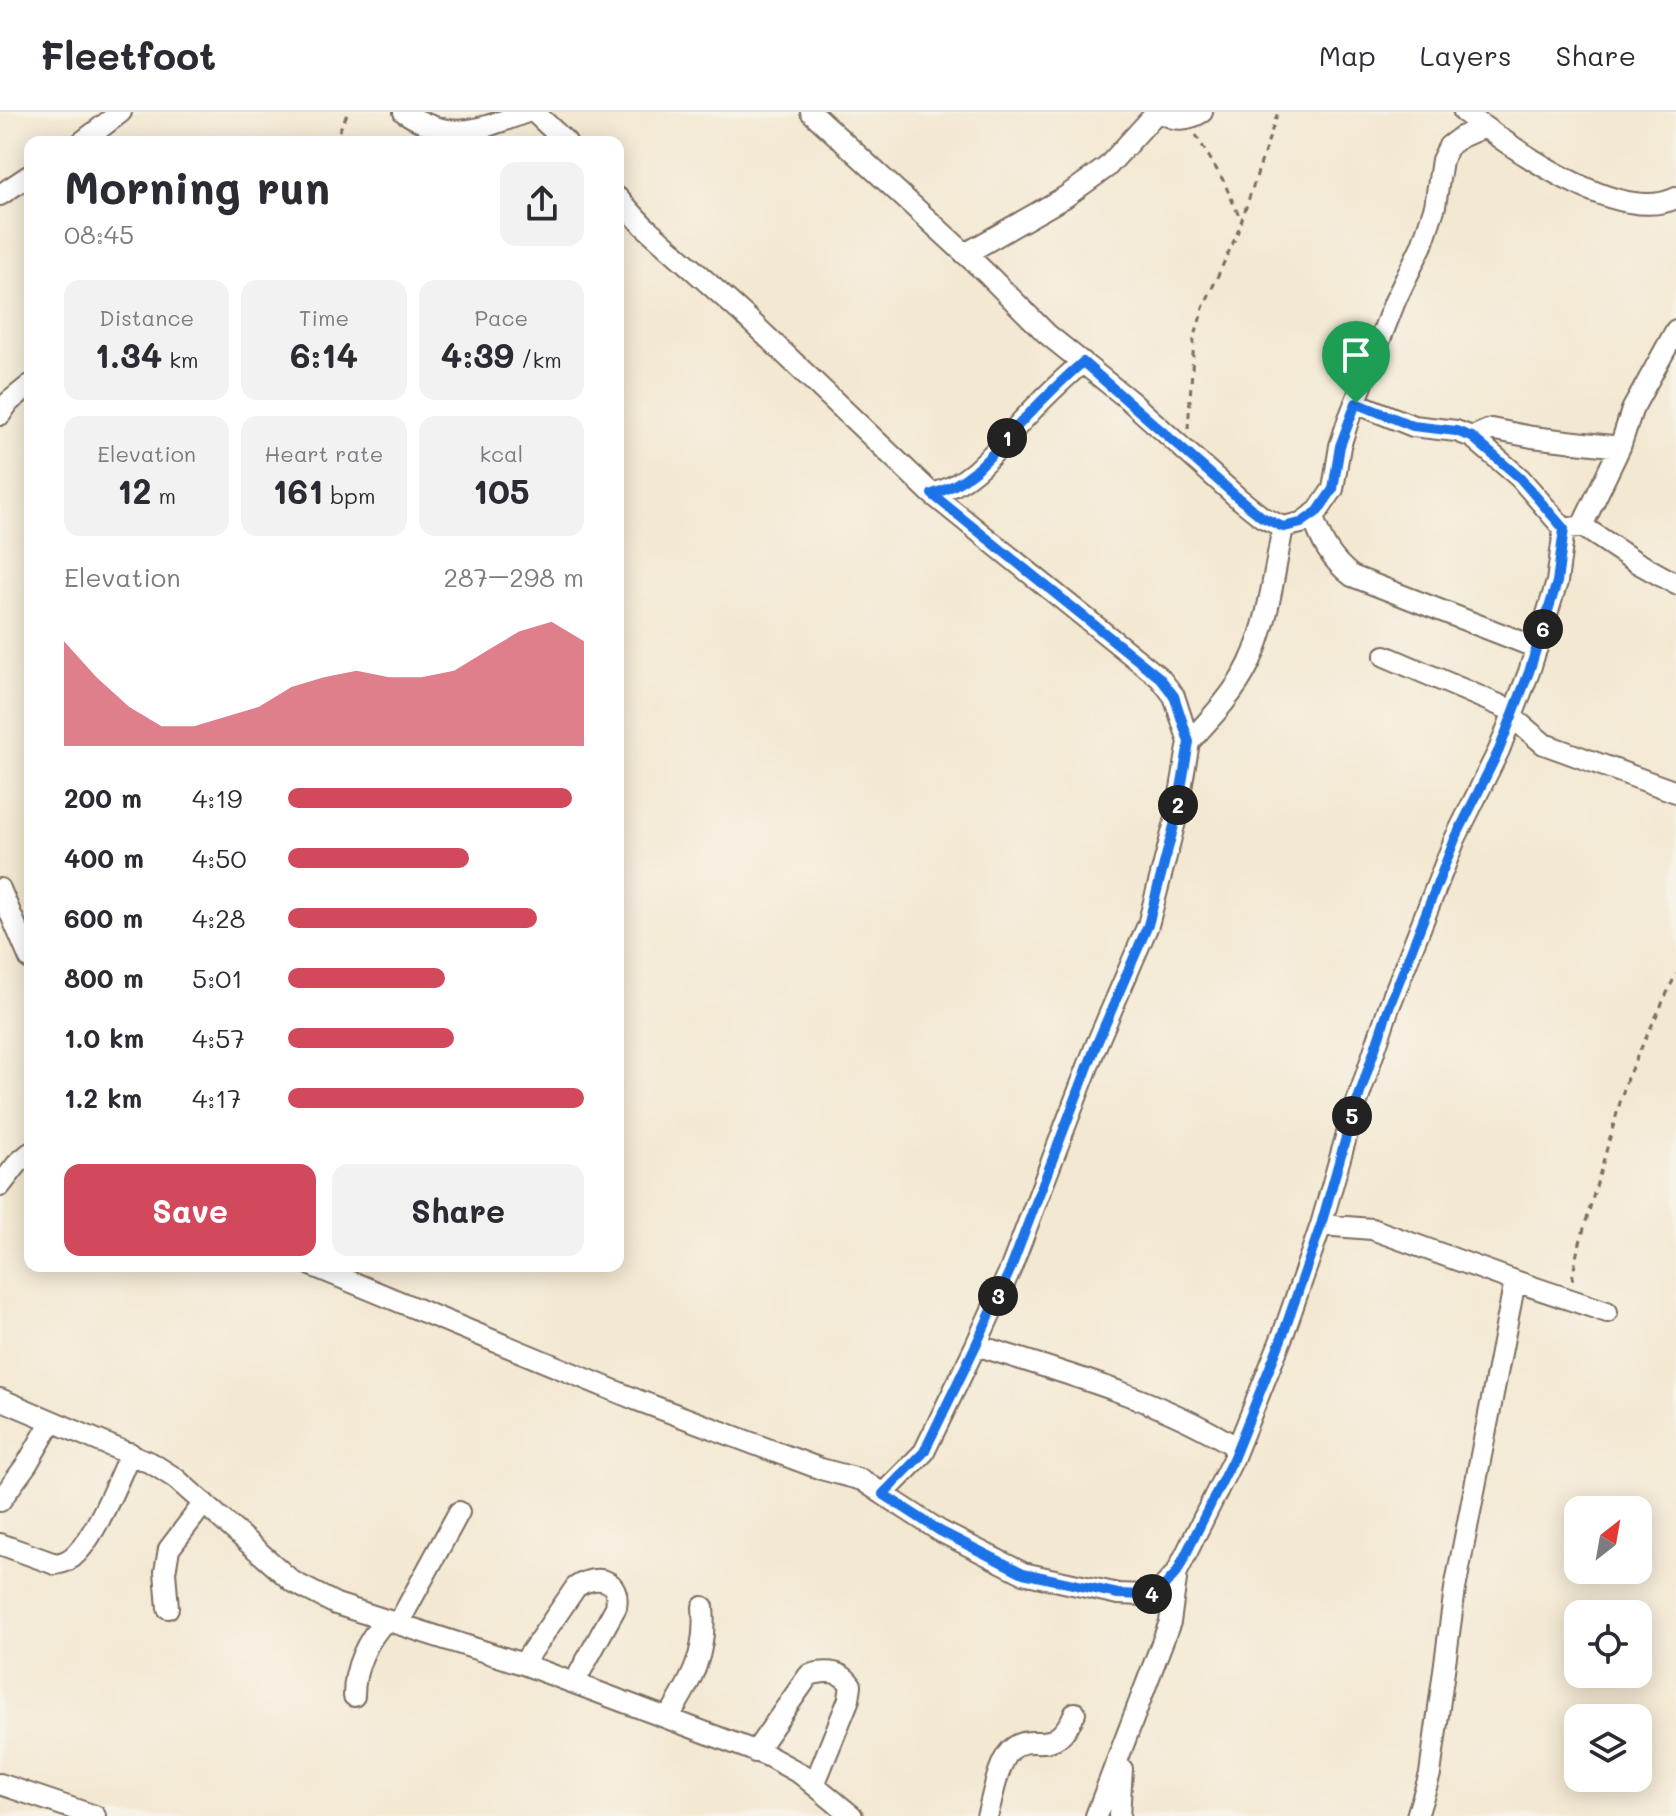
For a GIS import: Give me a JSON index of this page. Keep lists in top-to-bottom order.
{
  "north": "top right",
  "page": {
    "header": "Fleetfoot",
    "nav": ["Map", "Layers", "Share"],
    "heading": ["Morning run", "08:45"],
    "stats": [
      ["Distance", "1.34 km"],
      ["Time", "6:14"],
      ["Pace", "4:39 /km"],
      ["Elevation", "12 m"],
      ["Heart rate", "161 bpm"],
      ["kcal", "105"]
    ],
    "pins": [
      "1",
      "6",
      "2",
      "5",
      "3",
      "4"
    ],
    "chart": ["Elevation", "287–298 m"],
    "list": [
      {
        "name": "200 m",
        "note": "4:19"
      },
      {
        "name": "400 m",
        "note": "4:50"
      },
      {
        "name": "600 m",
        "note": "4:28"
      },
      {
        "name": "800 m",
        "note": "5:01"
      },
      {
        "name": "1.0 km",
        "note": "4:57"
      },
      {
        "name": "1.2 km",
        "note": "4:17"
      }
    ],
    "buttons": ["Save", "Share"]
  }
}
